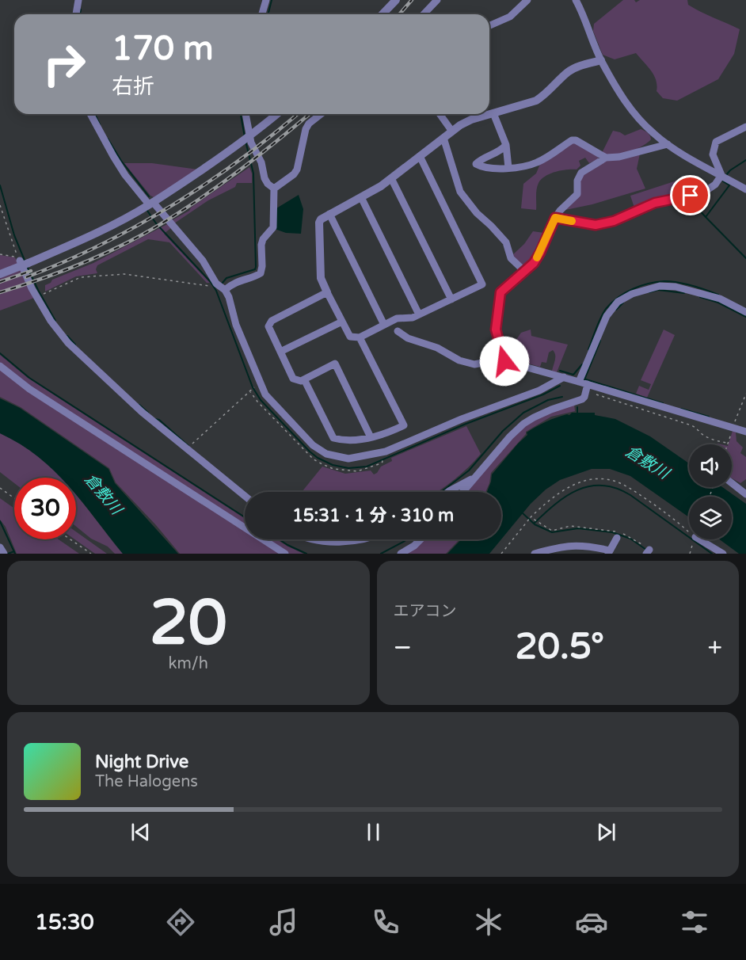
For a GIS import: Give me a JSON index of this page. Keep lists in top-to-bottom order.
{
  "water": ["倉敷川"],
  "page": {
    "turn": ["170 m", "右折"],
    "limit": "30",
    "trip": "15:31 · 1 分 · 310 m",
    "tile": [
      ["20", "km/h"],
      "エアコン"
    ],
    "heat": ["−", "20.5°", "+"],
    "song": ["Night Drive", "The Halogens"],
    "tabs": "15:30"
  }
}
